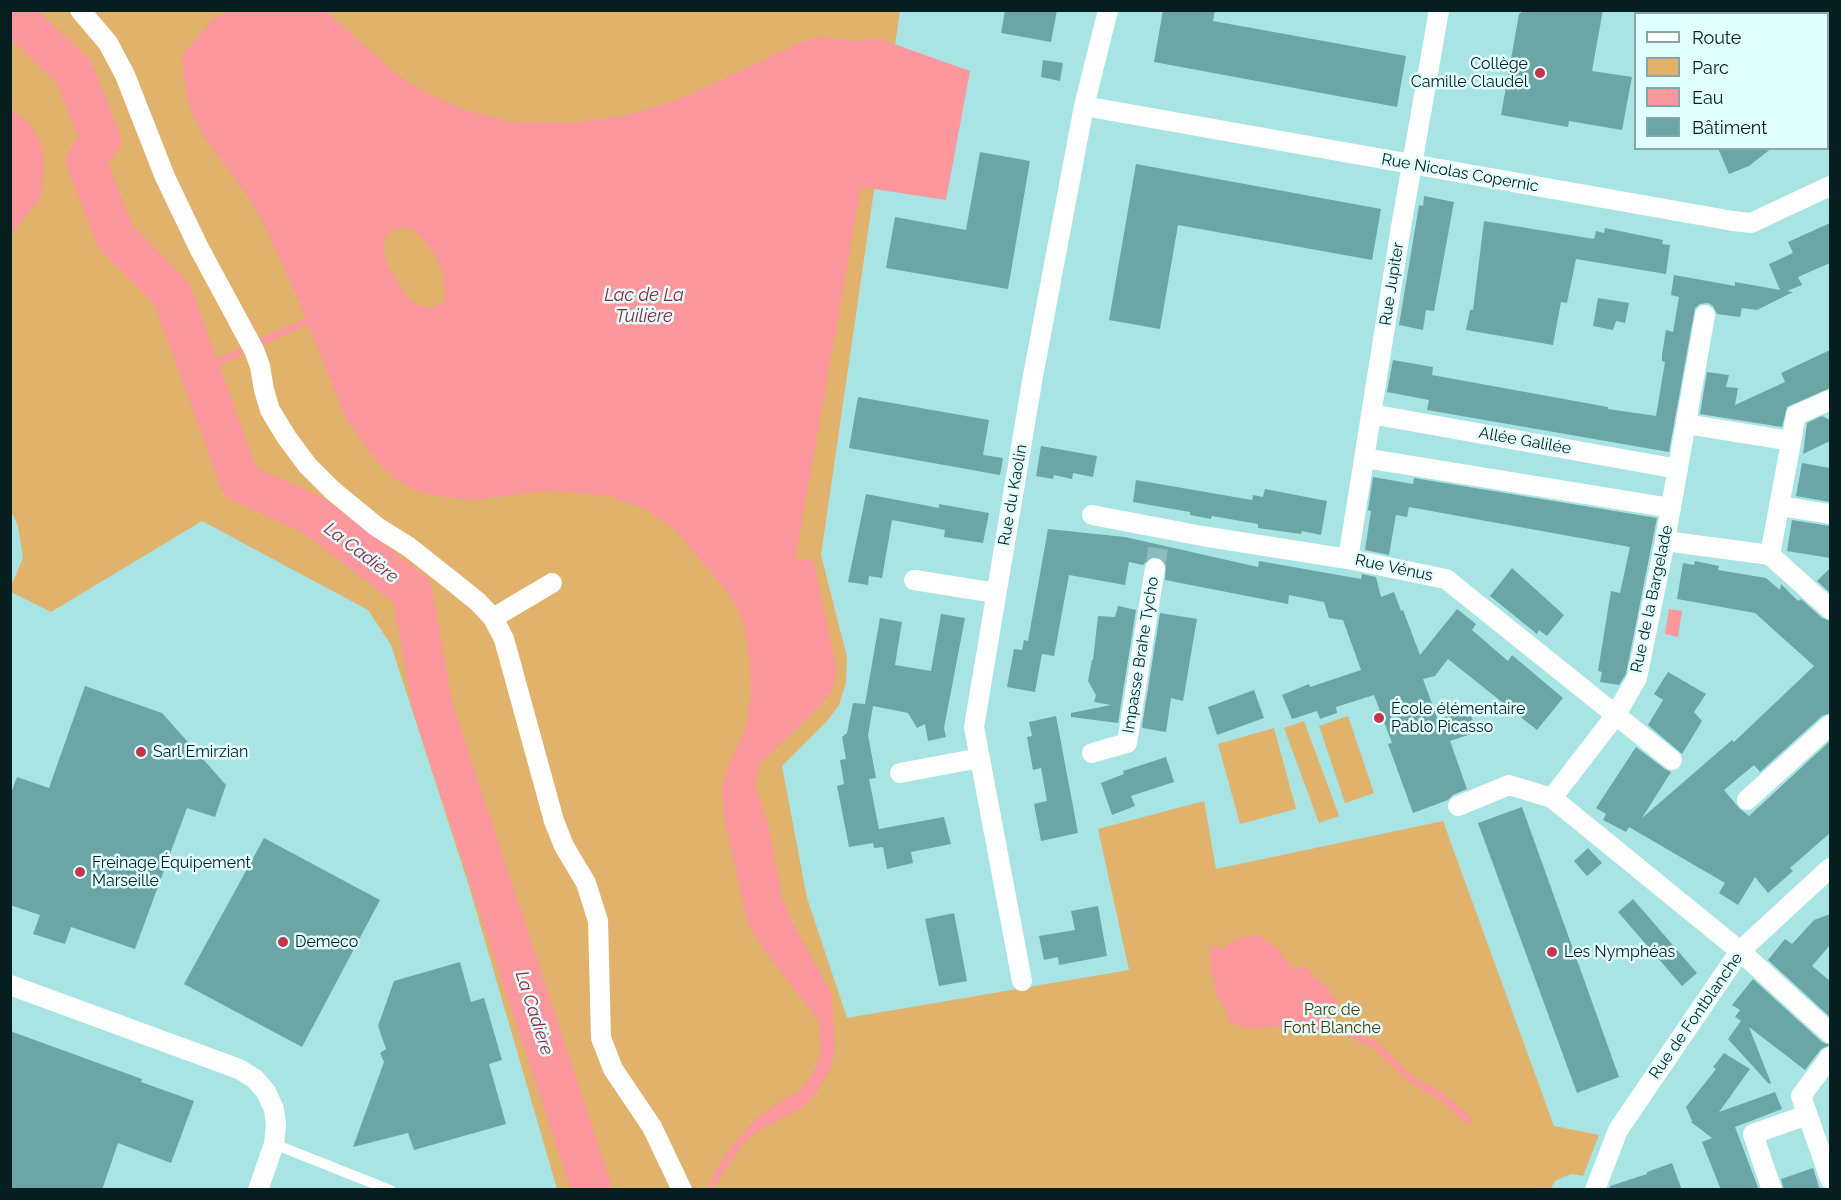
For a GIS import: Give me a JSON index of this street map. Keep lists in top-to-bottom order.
{
  "streets": {
    "street": [
      "Rue Nicolas Copernic",
      "Rue Jupiter",
      "Allée Galilée",
      "Rue du Kaolin",
      "Rue Vénus",
      "Rue de la Bargelade",
      "Impasse Brahe Tycho",
      "Rue de Fontblanche"
    ]
  },
  "crossings": [
    ["Rue Nicolas Copernic", "Rue Jupiter"],
    ["Rue Nicolas Copernic", "Rue du Kaolin"],
    ["Rue Jupiter", "Allée Galilée"],
    ["Rue Jupiter", "Rue Vénus"],
    ["Allée Galilée", "Rue de la Bargelade"],
    ["Rue Vénus", "Rue de la Bargelade"]
  ],
  "water": ["Lac de La Tuilière", "La Cadière"],
  "parks": ["Parc de Font Blanche"],
  "places": [
    "Collège Camille Claudel",
    "École élémentaire Pablo Picasso",
    "Sarl Emirzian",
    "Freinage Équipement Marseille",
    "Demeco",
    "Les Nymphéas"
  ],
  "legend": [
    "Route",
    "Parc",
    "Eau",
    "Bâtiment"
  ]
}
